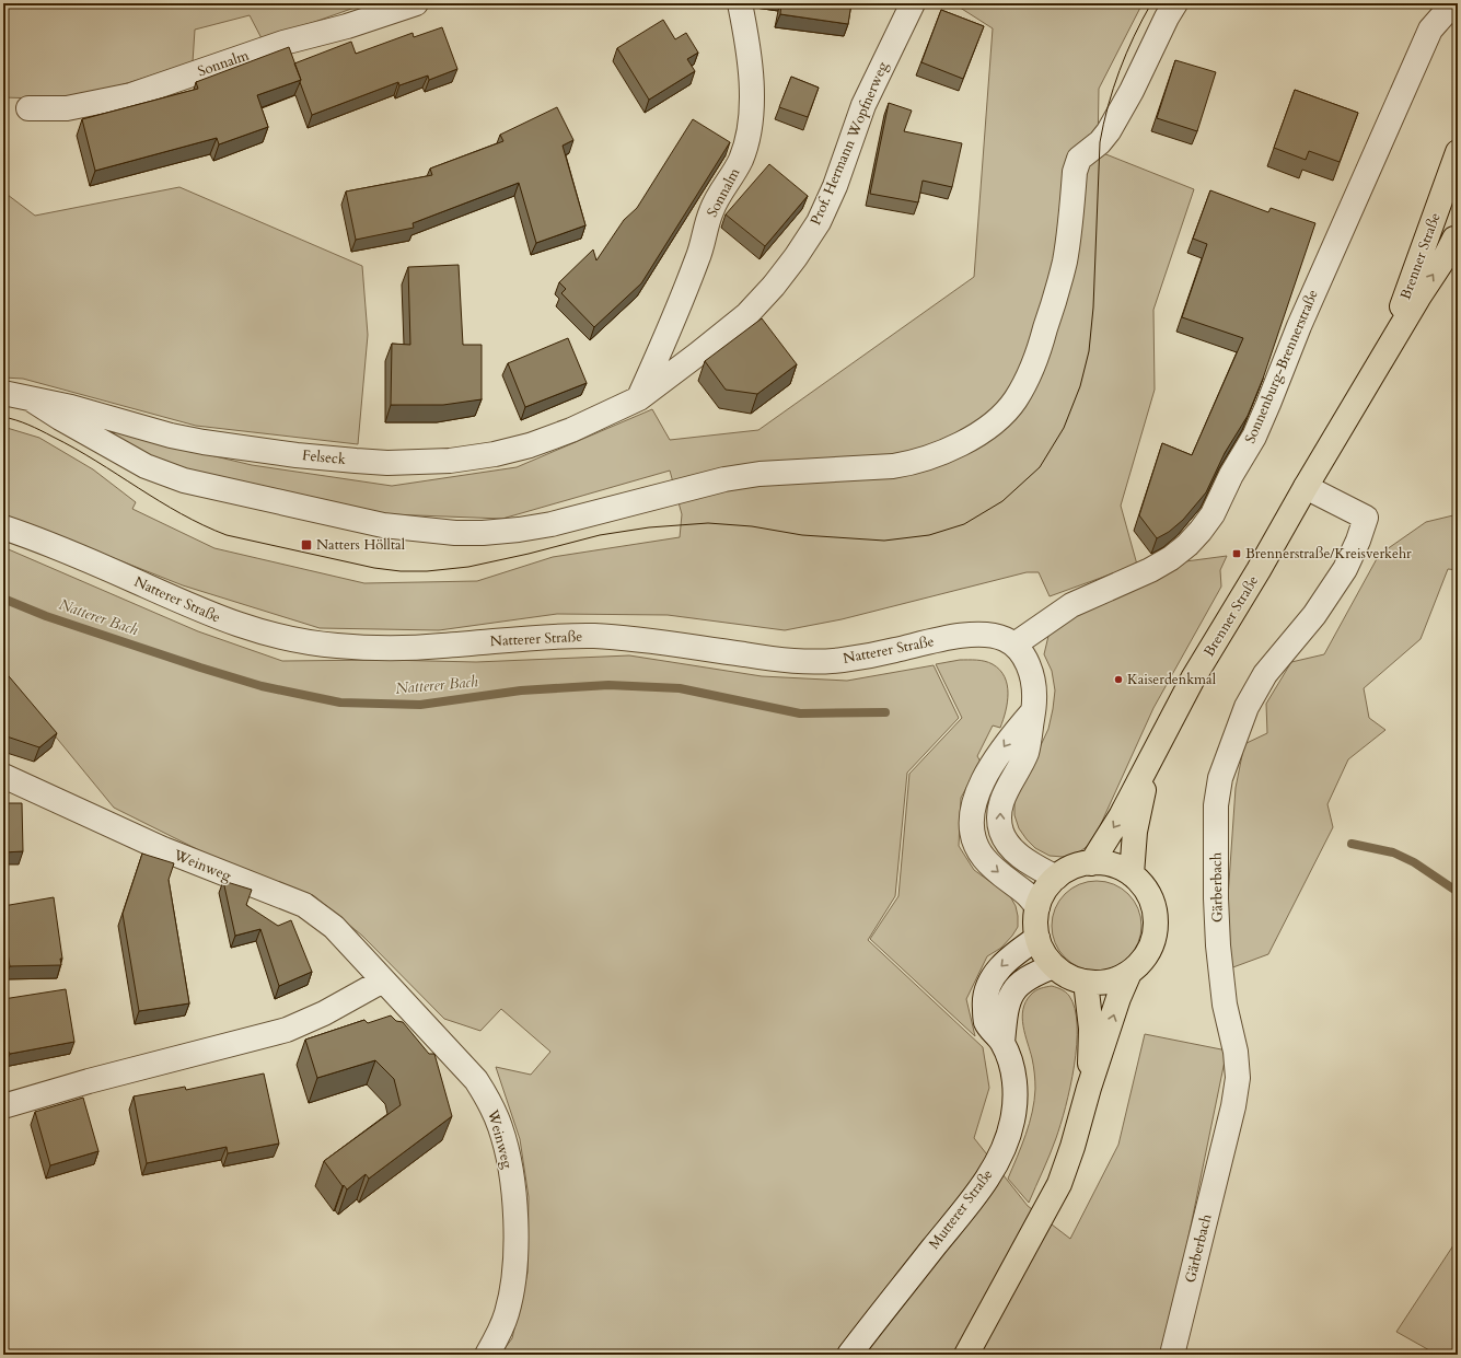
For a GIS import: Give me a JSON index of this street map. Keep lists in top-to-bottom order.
{
  "streets": {
    "main road": ["Brenner Straße"],
    "street": [
      "Sonnalm",
      "Prof. Hermann Wopfnerweg",
      "Sonnenburg-Brennerstraße",
      "Felseck",
      "Natterer Straße",
      "Weinweg",
      "Gärberbach",
      "Mutterer Straße"
    ]
  },
  "crossings": [
    ["Sonnalm", "Prof. Hermann Wopfnerweg"],
    ["Sonnalm", "Felseck"],
    ["Prof. Hermann Wopfnerweg", "Felseck"],
    ["Brenner Straße", "Gärberbach"],
    ["Brenner Straße", "Mutterer Straße"],
    ["Sonnenburg-Brennerstraße", "Natterer Straße"]
  ],
  "water": ["Natterer Bach"],
  "places": {
    "transit": ["Natters Hölltal", "Brennerstraße/Kreisverkehr"],
    "other": ["Kaiserdenkmal"]
  }
}
